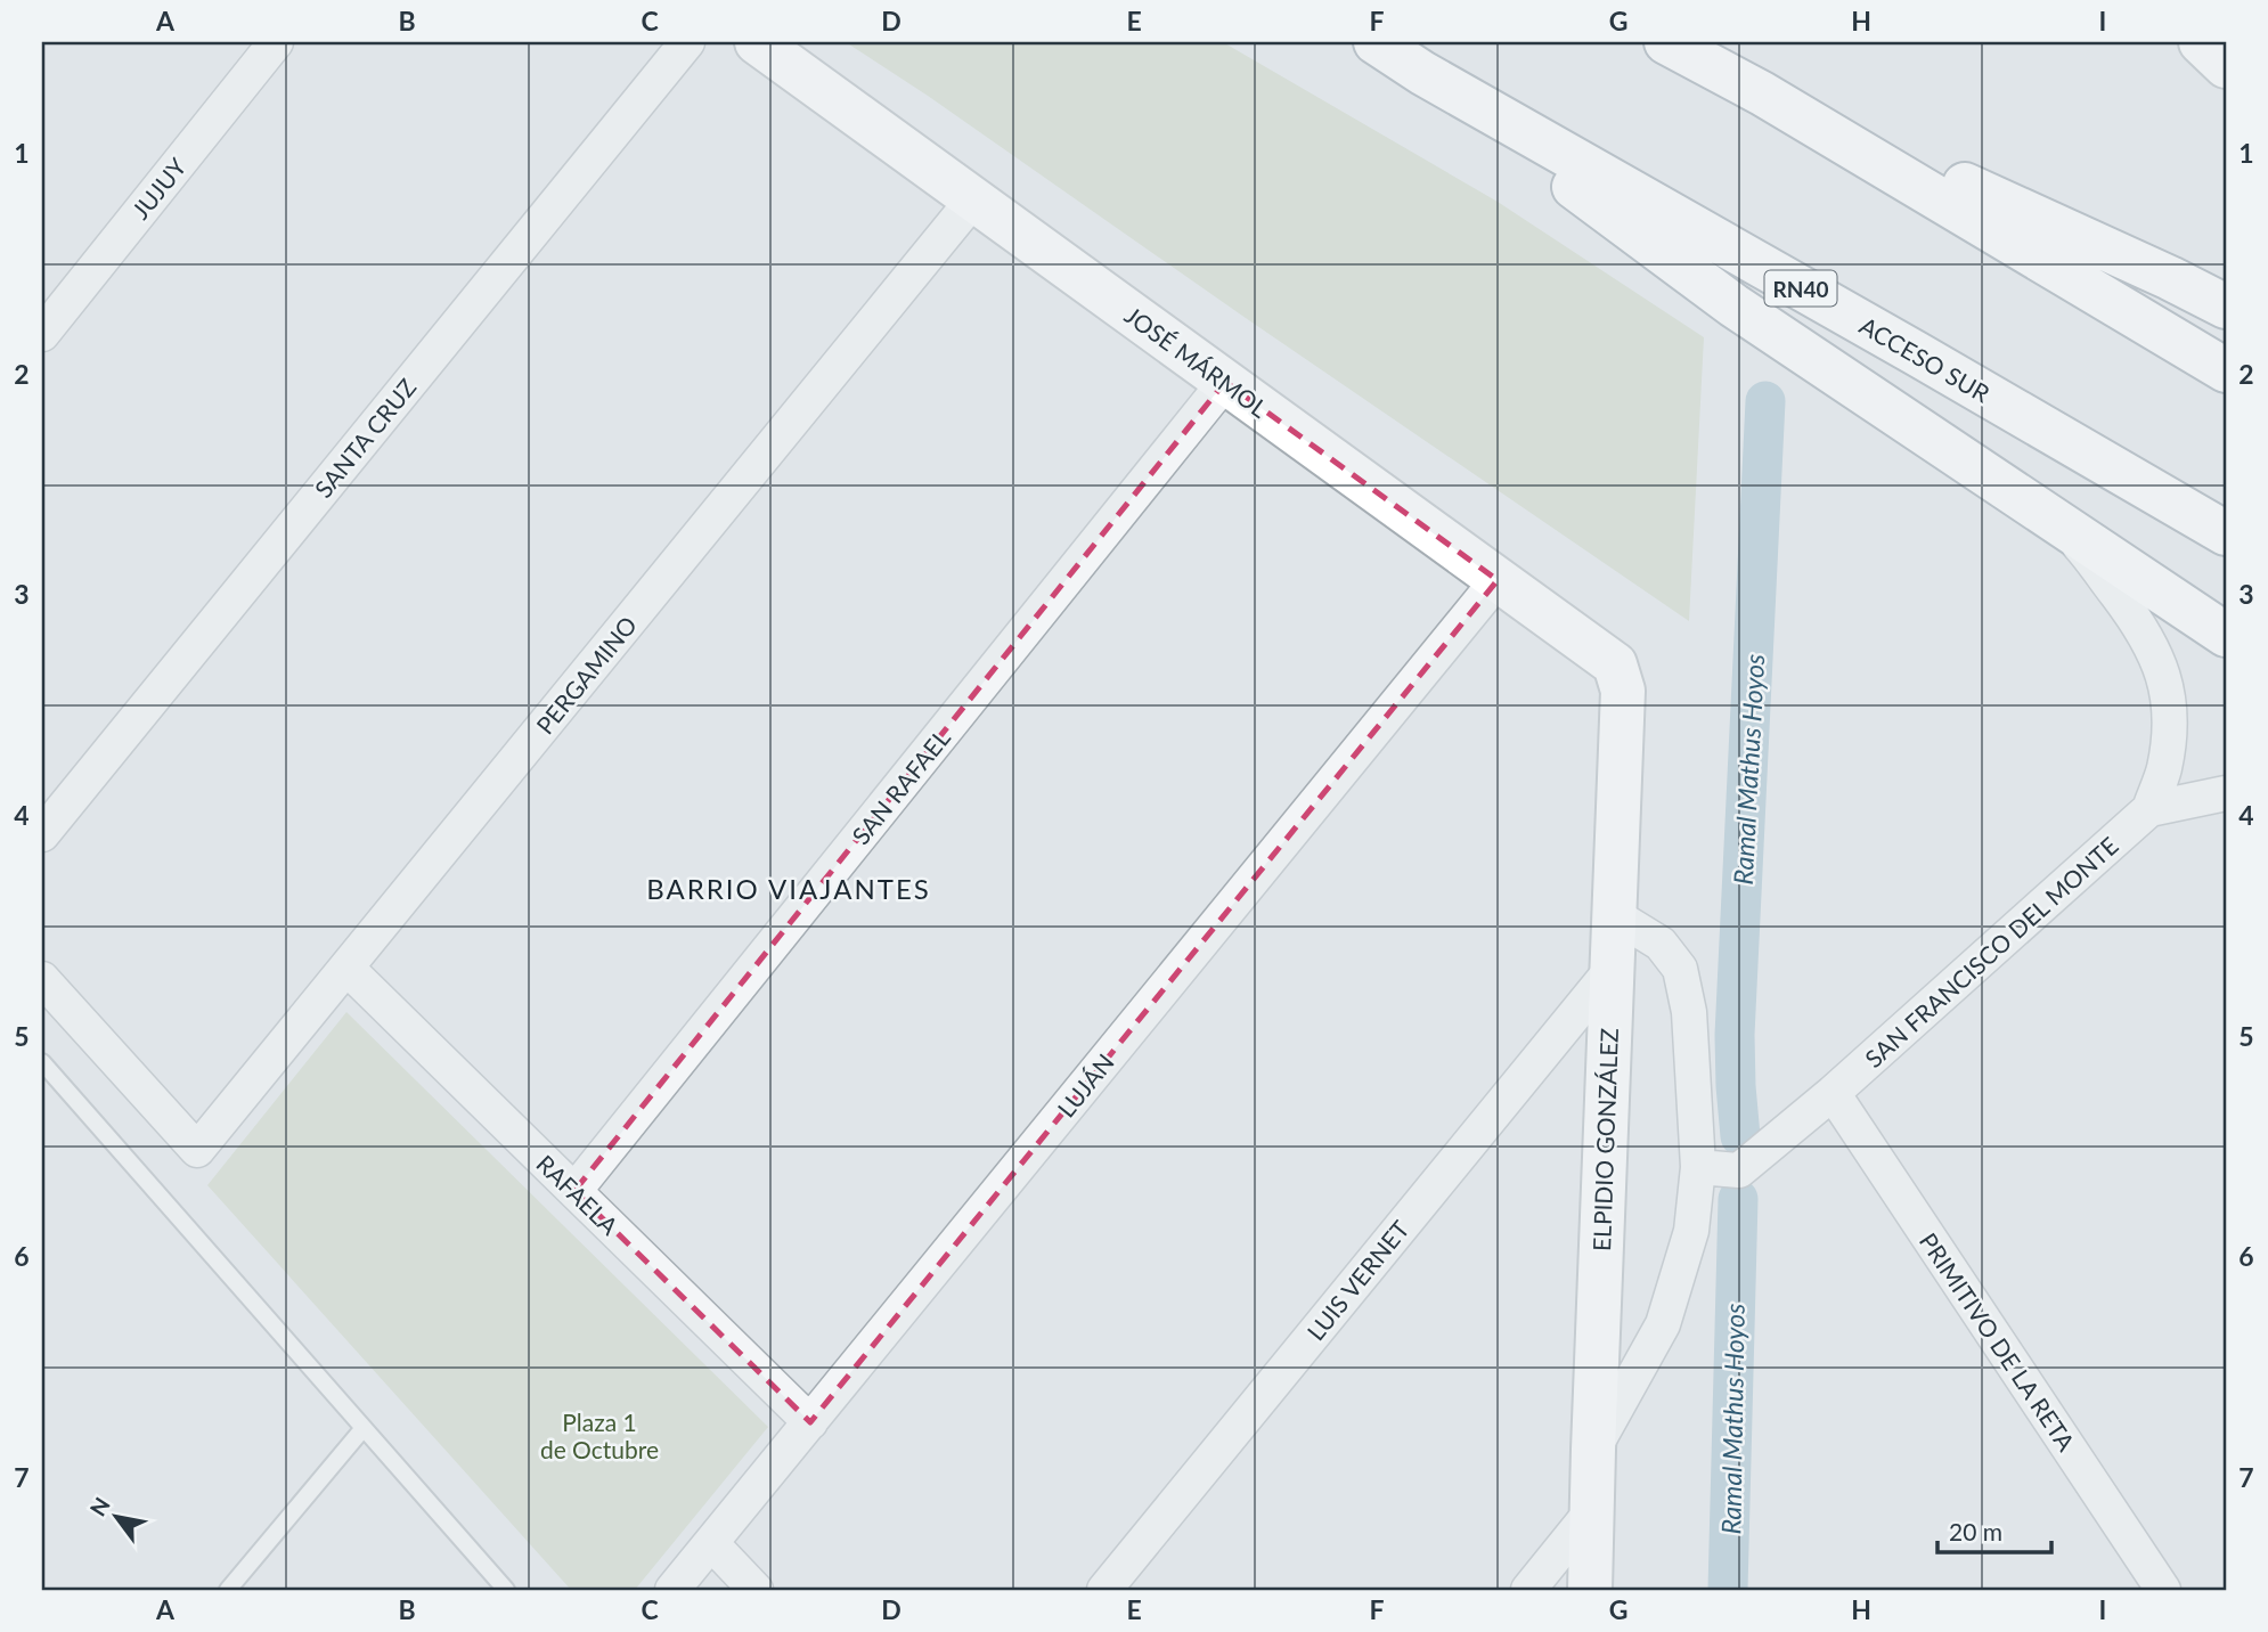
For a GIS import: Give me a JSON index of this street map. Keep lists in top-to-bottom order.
{
  "streets": {
    "main road": [
      "RN40",
      "ACCESO SUR",
      "JOSÉ MÁRMOL",
      "ELPIDIO GONZÁLEZ"
    ],
    "street": [
      "JUJUY",
      "SANTA CRUZ",
      "PERGAMINO",
      "SAN RAFAEL",
      "SAN FRANCISCO DEL MONTE",
      "LUJÁN",
      "RAFAELA",
      "LUIS VERNET",
      "PRIMITIVO DE LA RETA"
    ]
  },
  "crossings": [
    ["JOSÉ MÁRMOL", "PERGAMINO"],
    ["JOSÉ MÁRMOL", "SAN RAFAEL"],
    ["JOSÉ MÁRMOL", "LUJÁN"],
    ["JOSÉ MÁRMOL", "ELPIDIO GONZÁLEZ"],
    ["PERGAMINO", "RAFAELA"],
    ["SAN RAFAEL", "RAFAELA"],
    ["SAN FRANCISCO DEL MONTE", "PRIMITIVO DE LA RETA"],
    ["LUJÁN", "RAFAELA"],
    ["ELPIDIO GONZÁLEZ", "LUIS VERNET"]
  ],
  "districts": ["BARRIO VIAJANTES"],
  "water": ["Ramal Mathus Hoyos"],
  "parks": ["Plaza 1 de Octubre"],
  "scale_bar": "20 m",
  "north": "top left",
  "grid": {
    "columns": [
      "A",
      "B",
      "C",
      "D",
      "E",
      "F",
      "G",
      "H",
      "I"
    ],
    "rows": [
      "1",
      "2",
      "3",
      "4",
      "5",
      "6",
      "7"
    ]
  }
}
